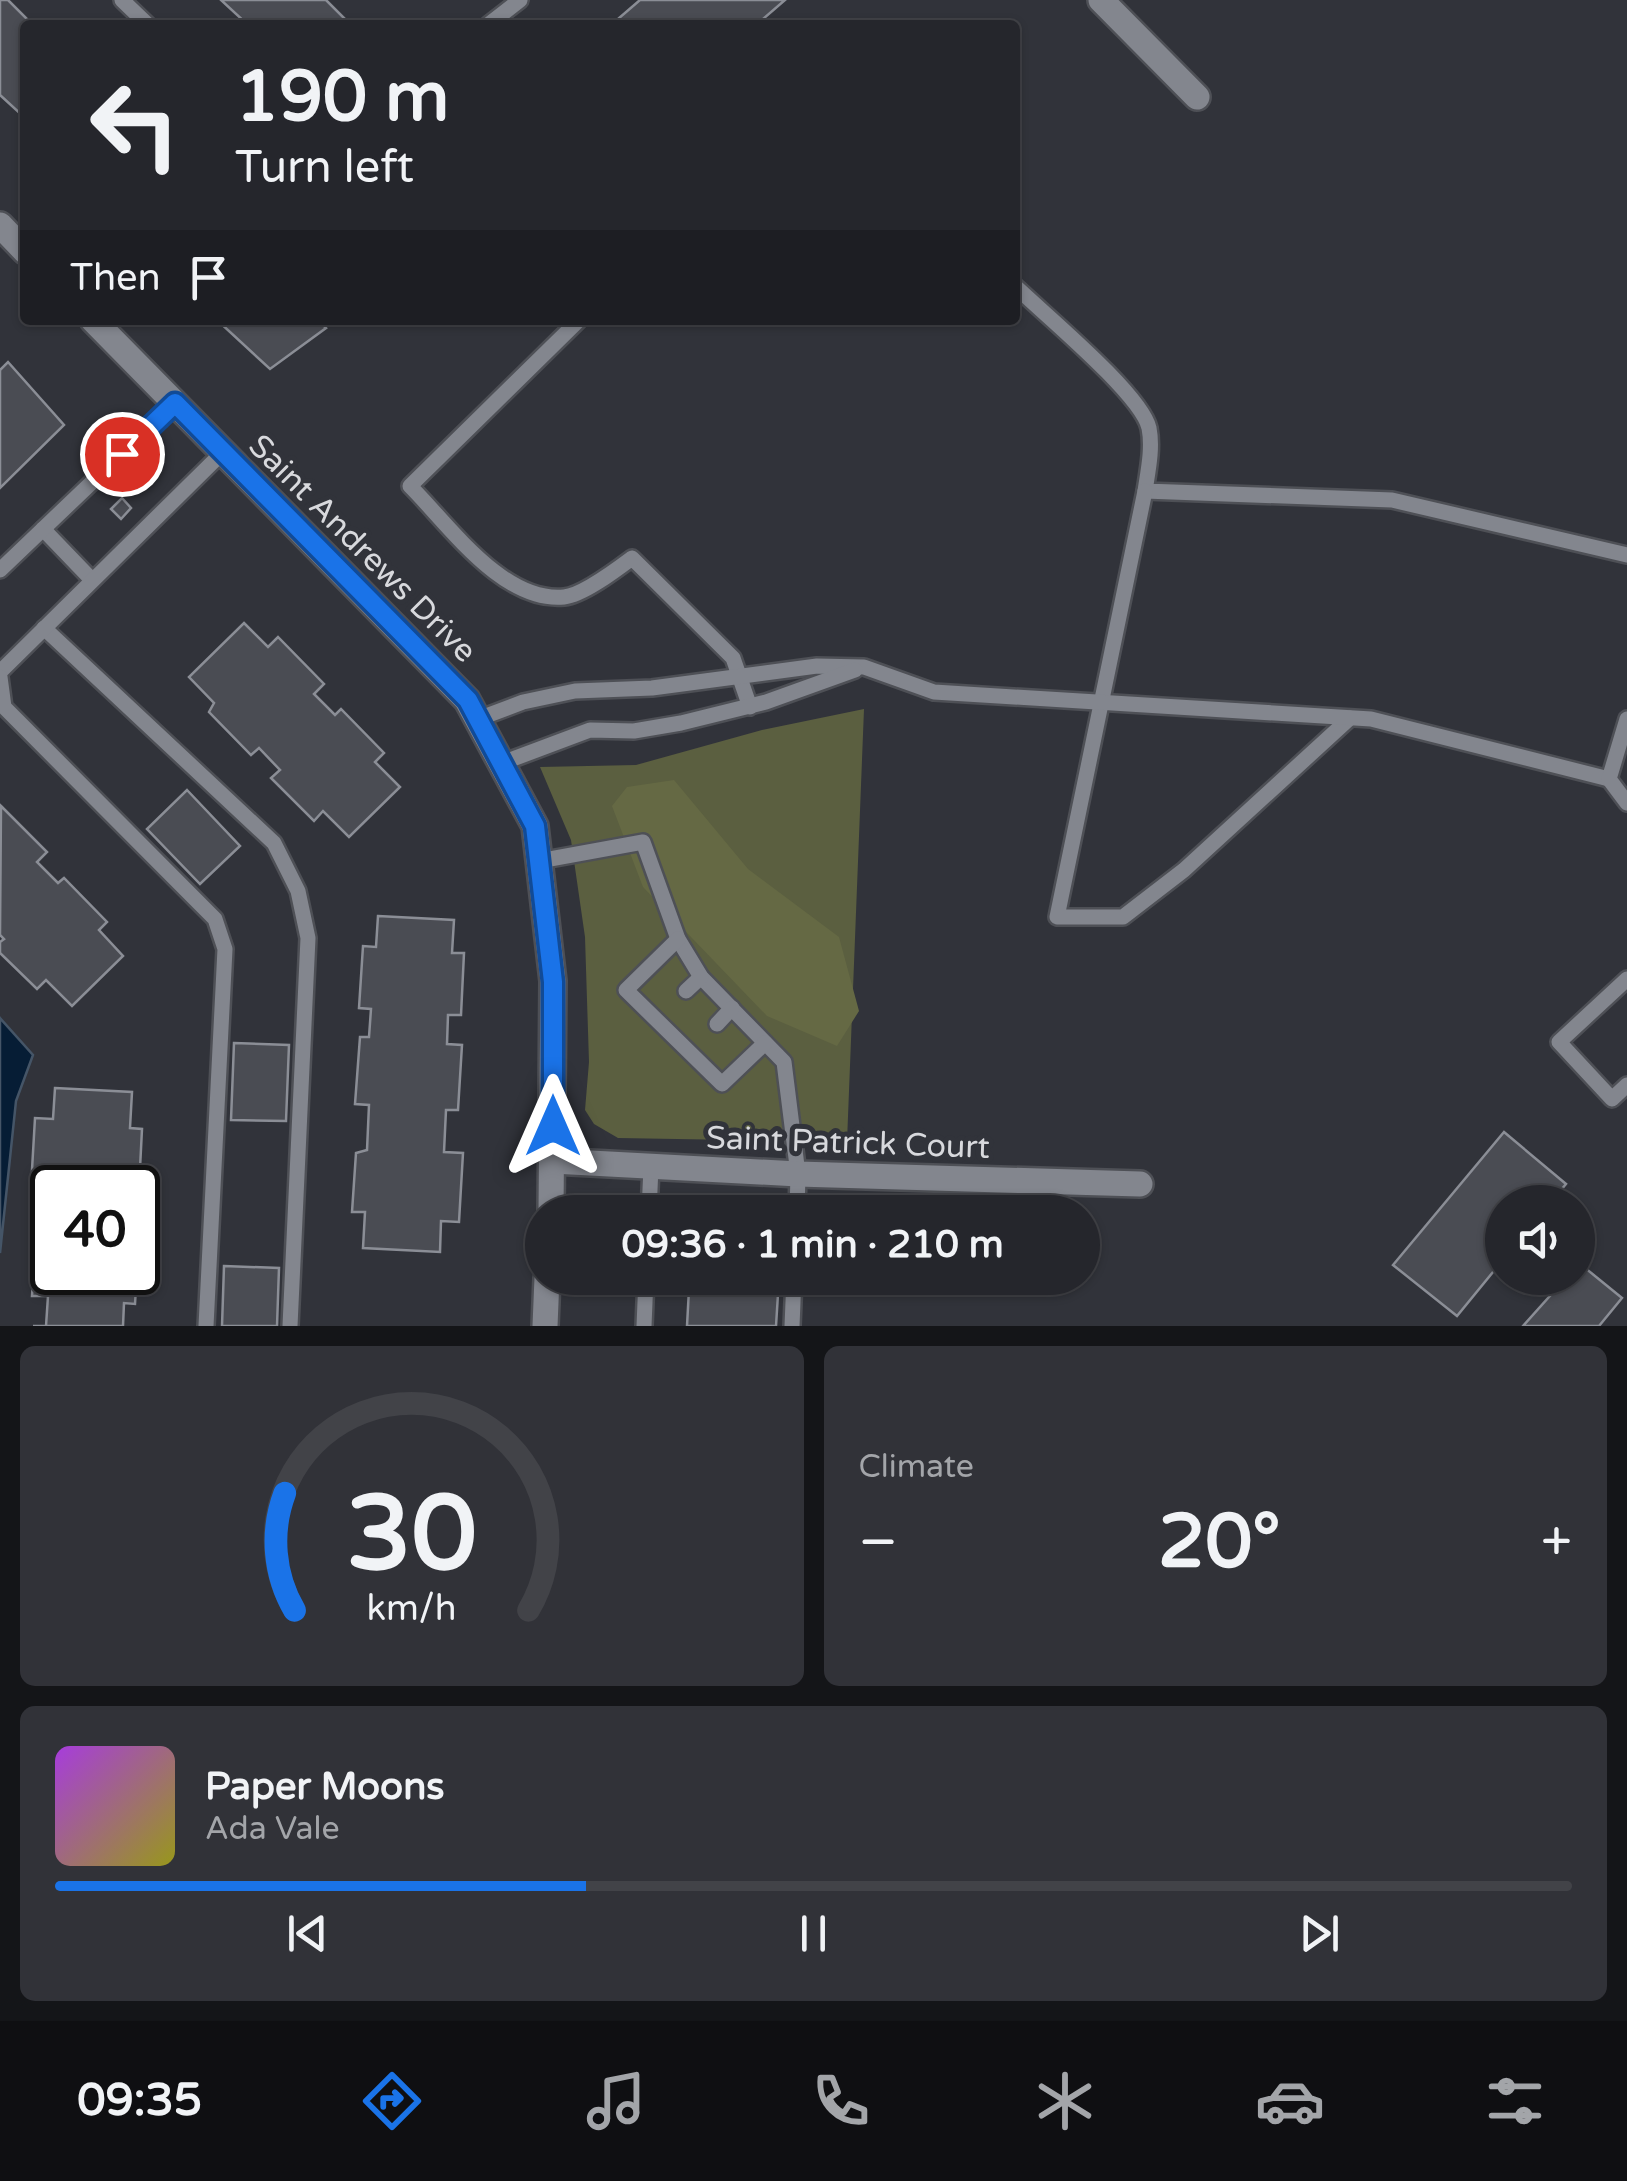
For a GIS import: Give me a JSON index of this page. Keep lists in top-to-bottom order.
{
  "streets": {
    "street": ["Saint Andrews Drive", "Saint Patrick Court"]
  },
  "crossings": [
    ["Saint Andrews Drive", "Saint Patrick Court"]
  ],
  "page": {
    "turn": ["190 m", "Turn left"],
    "then": "Then",
    "limit": "40",
    "trip": "09:36 · 1 min · 210 m",
    "tile": "Climate",
    "heat": ["−", "20°", "+"],
    "song": ["Paper Moons", "Ada Vale"],
    "tabs": "09:35",
    "gauge": ["30", "km/h"]
  }
}
